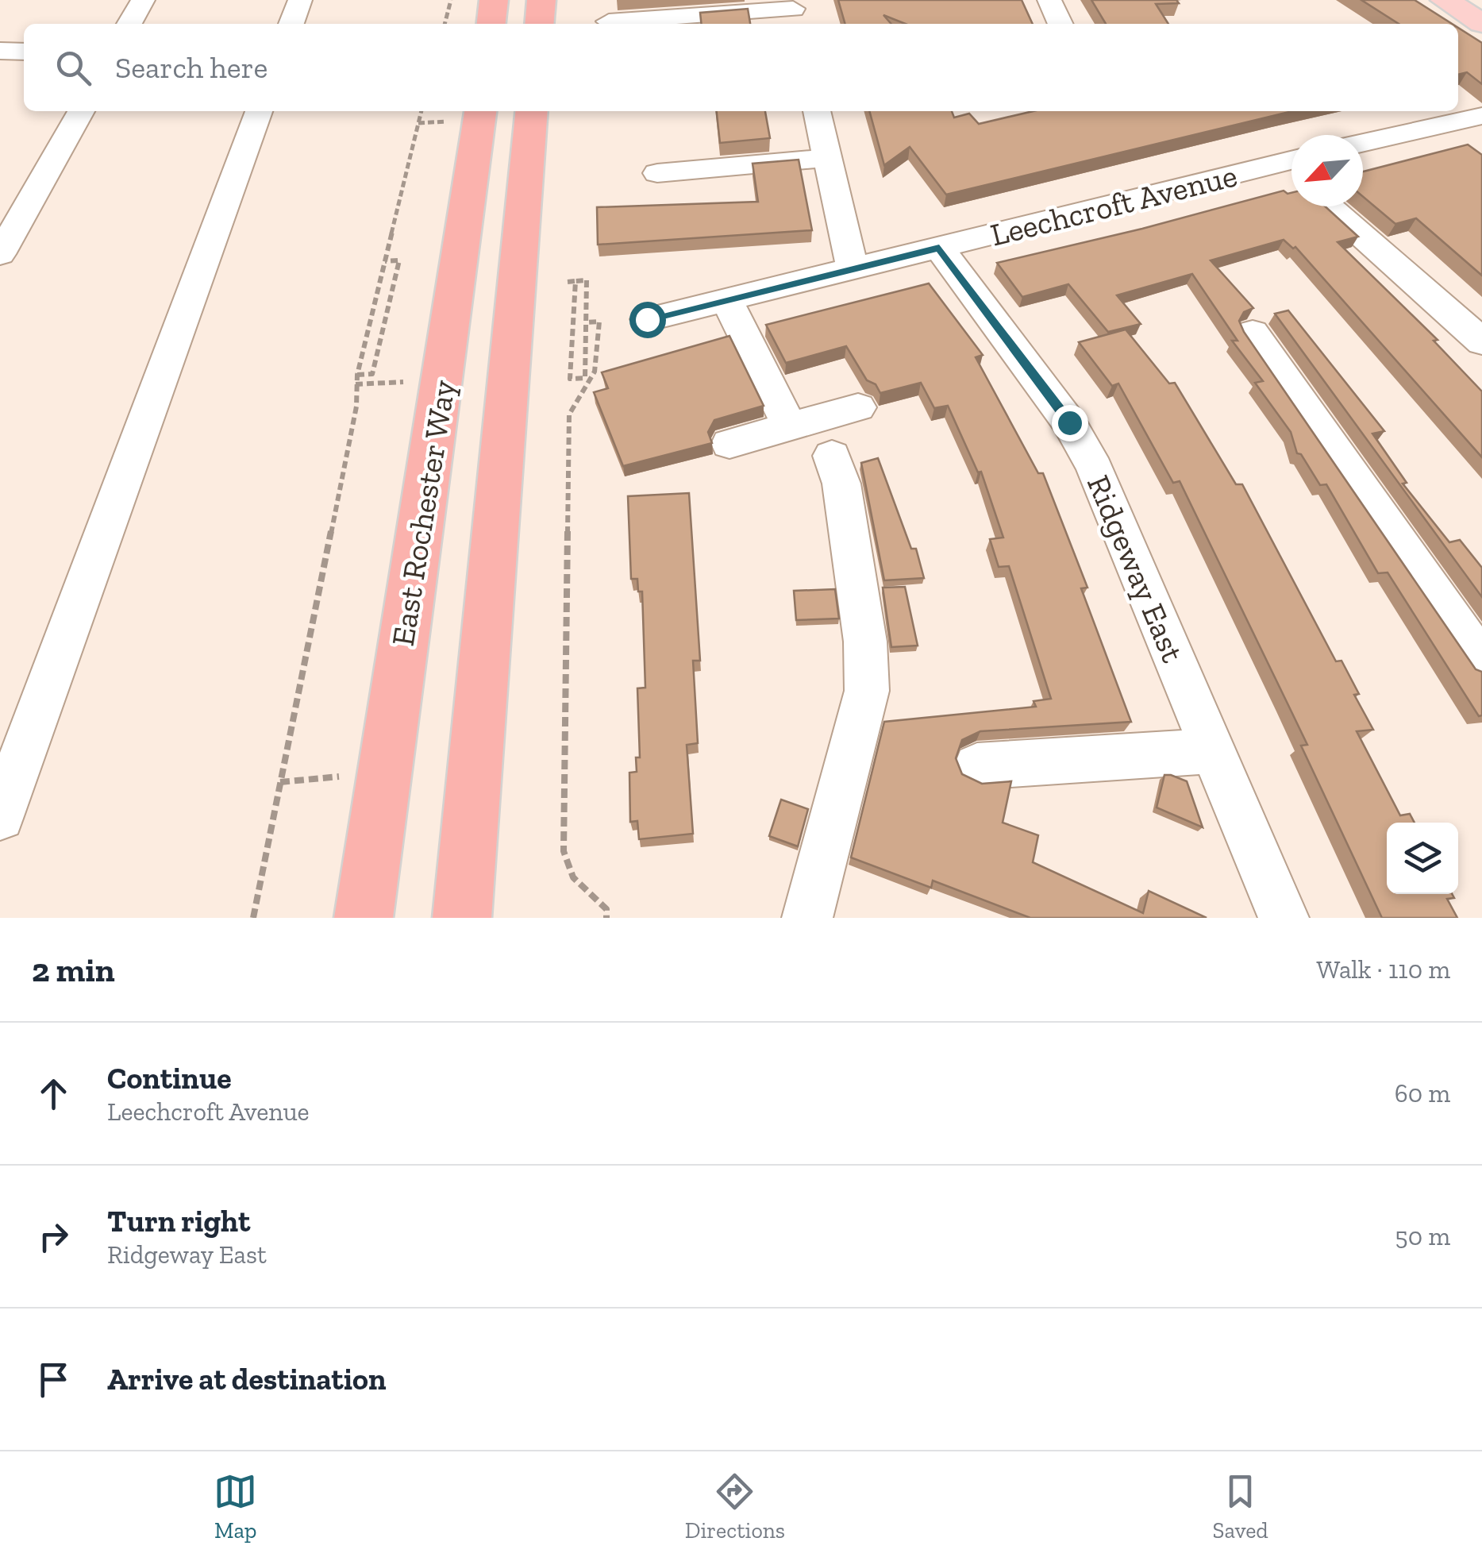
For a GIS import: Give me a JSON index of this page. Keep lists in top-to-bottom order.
{
  "streets": {
    "highway": ["East Rochester Way"],
    "street": ["Leechcroft Avenue", "Ridgeway East"]
  },
  "crossings": [
    ["Leechcroft Avenue", "Ridgeway East"]
  ],
  "north": "bottom left",
  "page": {
    "search": "Search here",
    "heading": ["2 min", "Walk · 110 m"],
    "list": [
      ["Continue", "Leechcroft Avenue", "60 m"],
      ["Turn right", "Ridgeway East", "50 m"],
      "Arrive at destination"
    ],
    "nav": ["Map", "Directions", "Saved"]
  }
}
